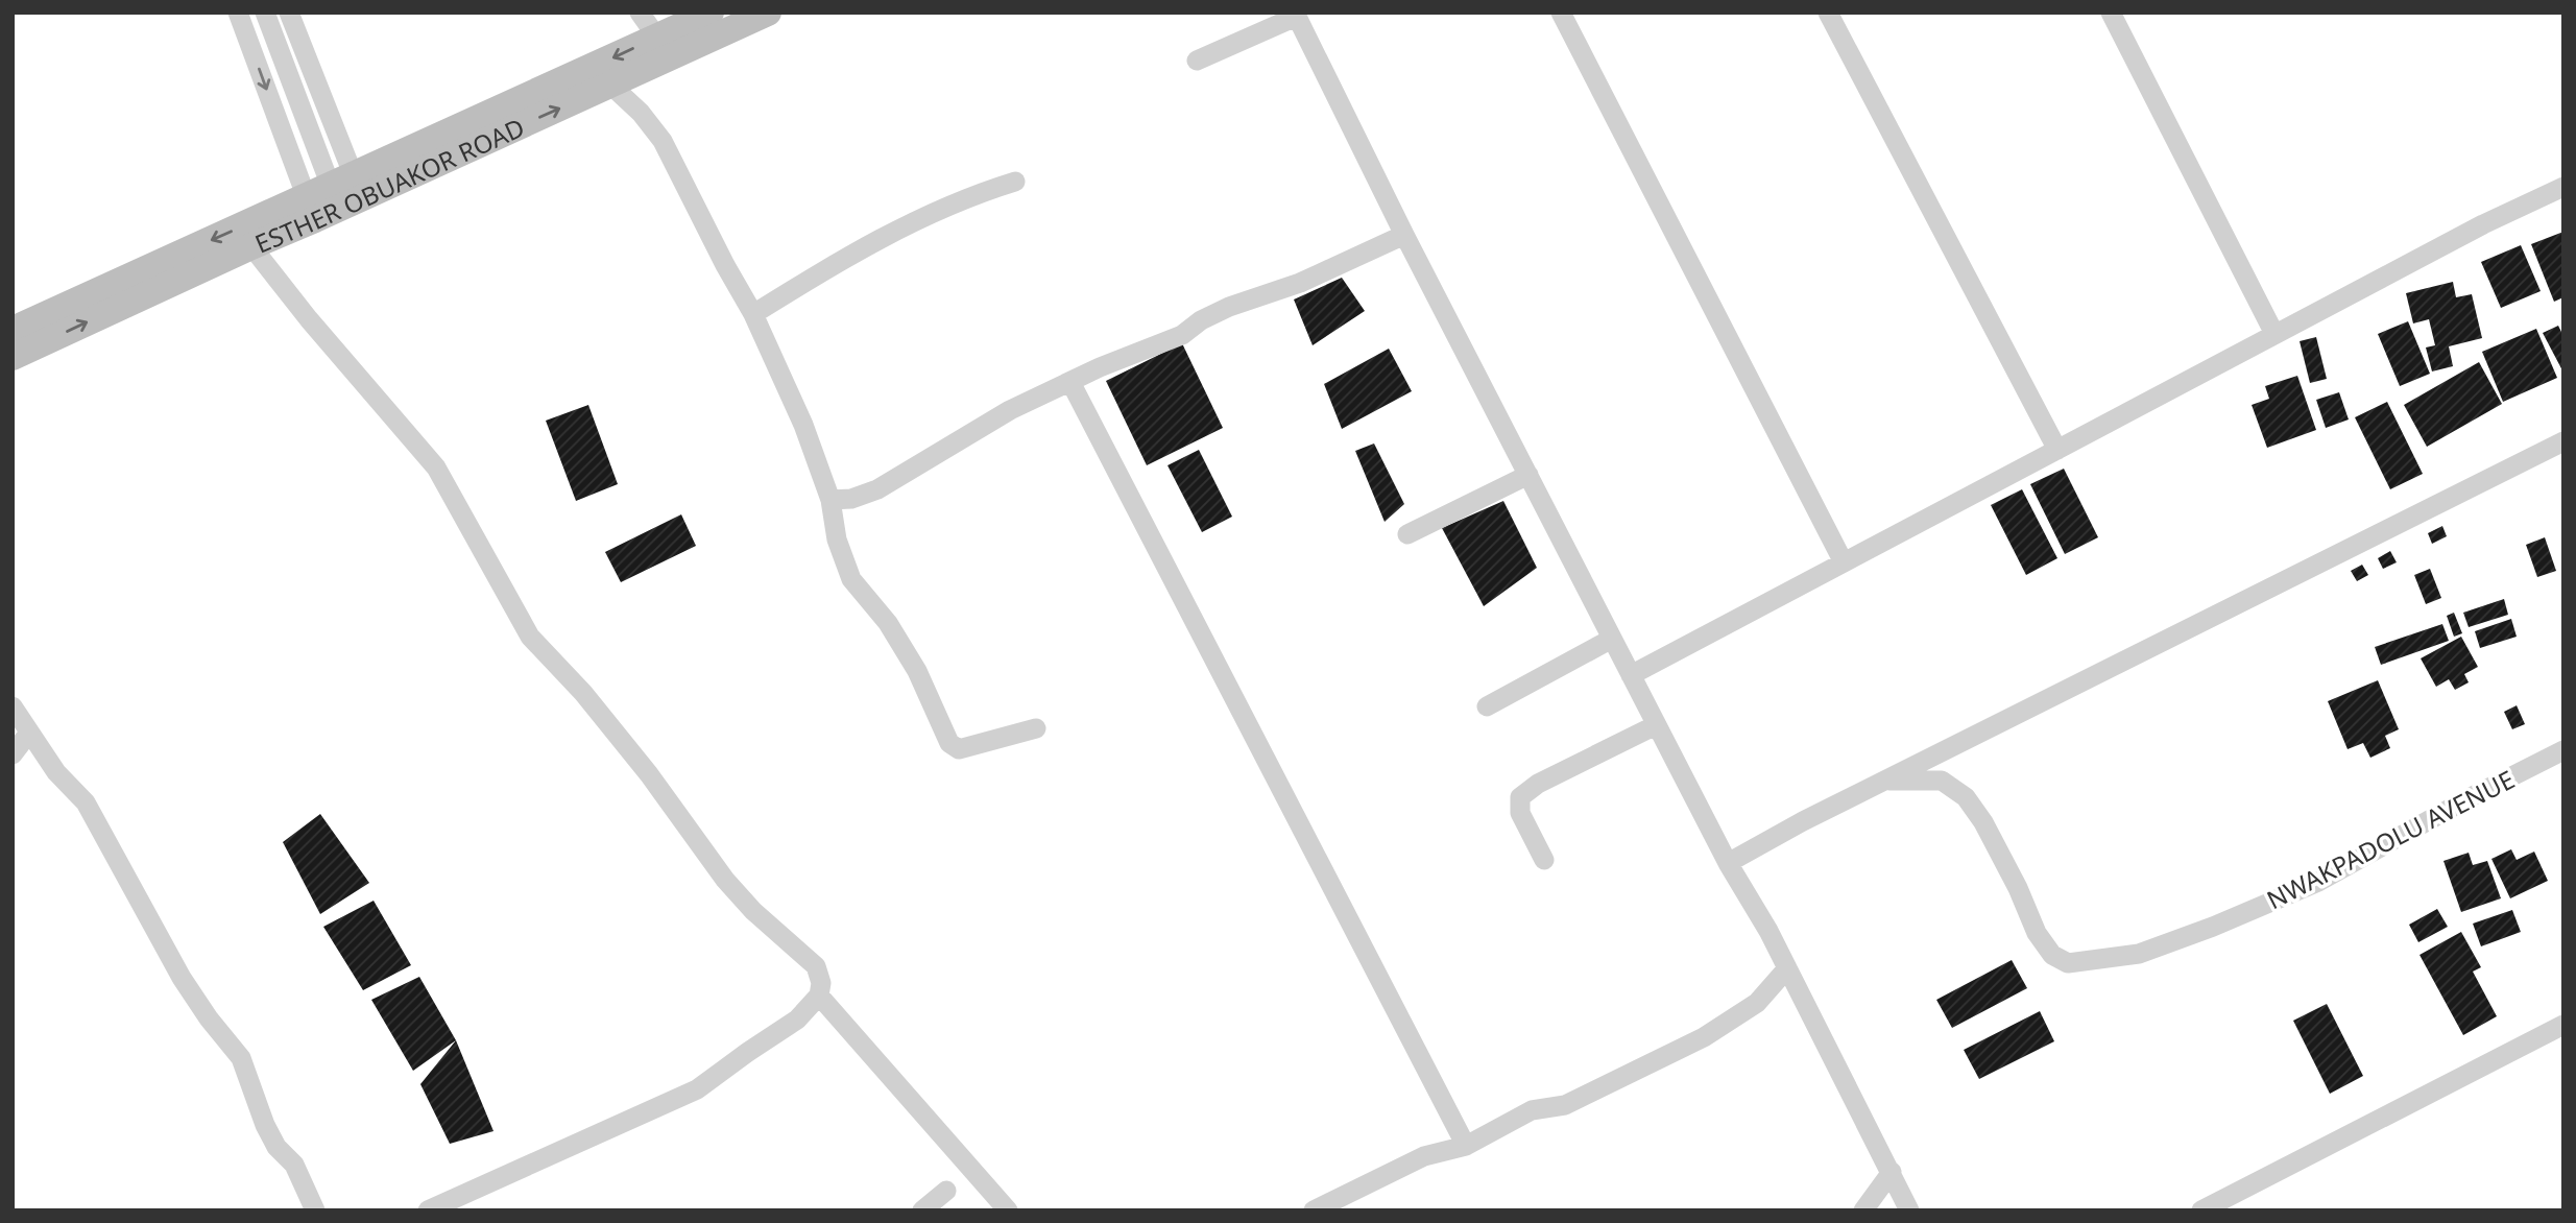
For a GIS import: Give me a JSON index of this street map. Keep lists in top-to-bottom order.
{
  "streets": {
    "street": ["ESTHER OBUAKOR ROAD", "NWAKPADOLU AVENUE"]
  }
}
